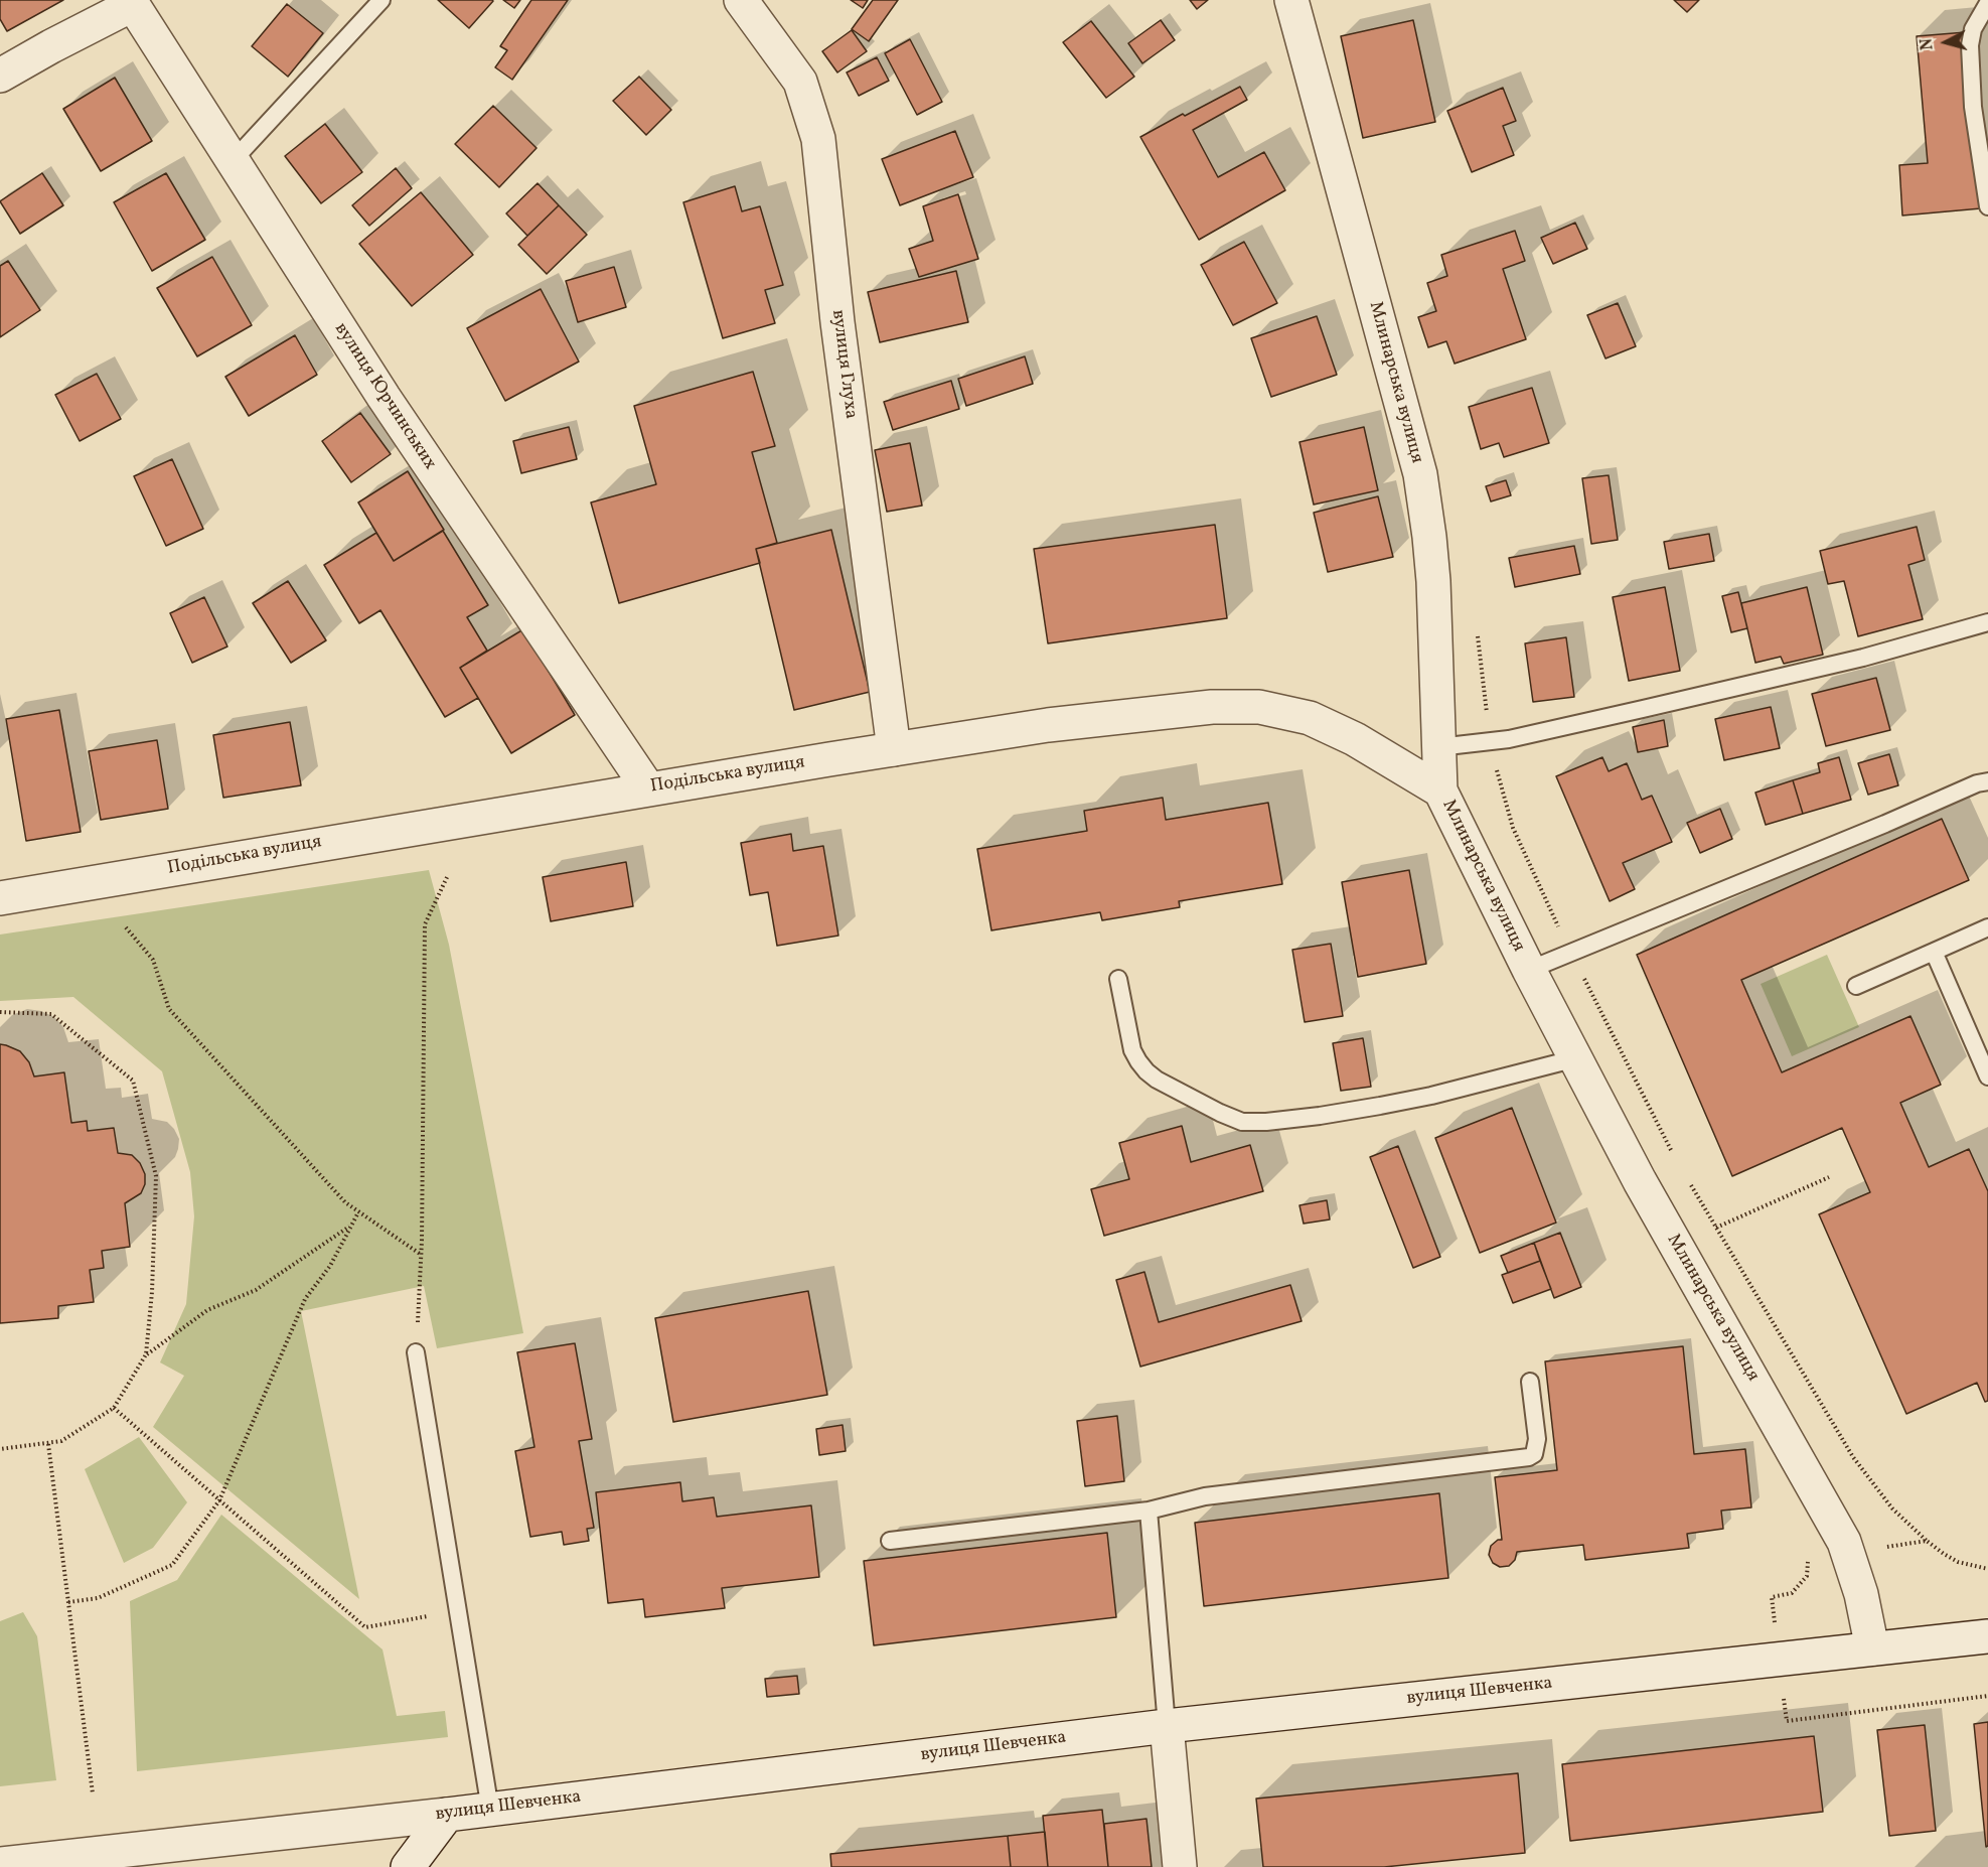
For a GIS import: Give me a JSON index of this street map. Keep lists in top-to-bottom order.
{
  "streets": {
    "street": [
      "вулиця Глуха",
      "Млинарська вулиця",
      "вулиця Юрчинських",
      "Подільська вулиця",
      "вулиця Шевченка"
    ]
  },
  "crossings": [
    ["вулиця Глуха", "Подільська вулиця"],
    ["Млинарська вулиця", "Подільська вулиця"],
    ["Млинарська вулиця", "вулиця Шевченка"],
    ["вулиця Юрчинських", "Подільська вулиця"]
  ],
  "north": "left"
}
